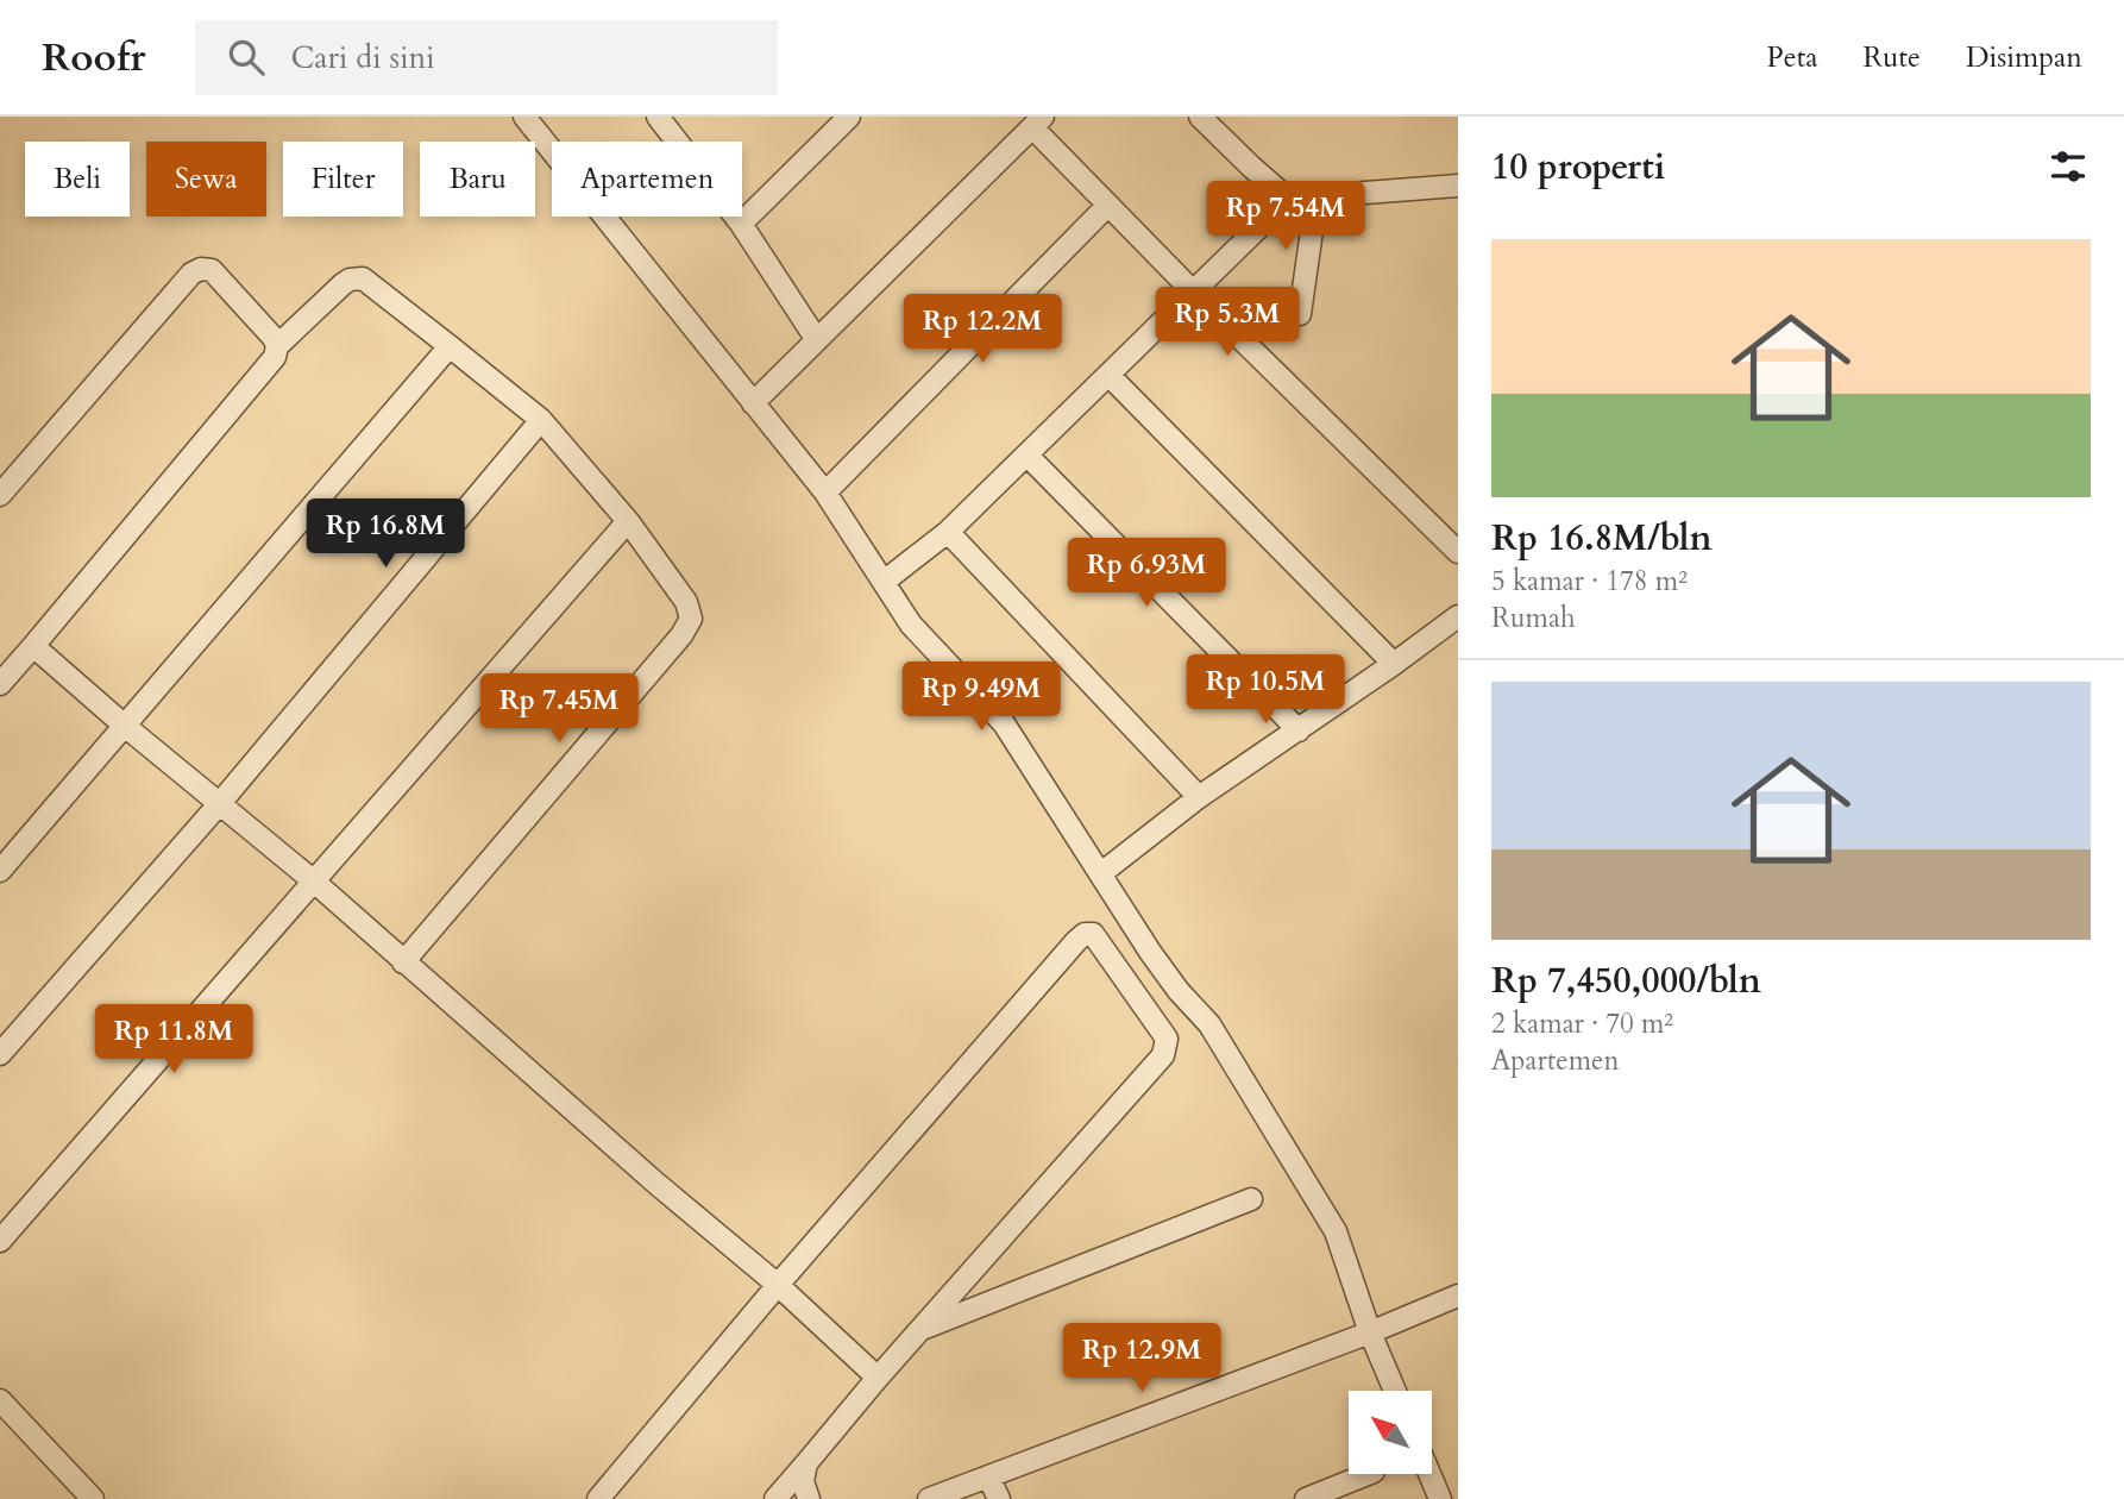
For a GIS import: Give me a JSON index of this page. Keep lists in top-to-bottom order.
{
  "north": "top left",
  "page": {
    "header": "Roofr",
    "search": "Cari di sini",
    "nav": ["Peta", "Rute", "Disimpan"],
    "heading": "10 properti",
    "chip": [
      "Beli",
      "Sewa",
      "Filter",
      "Baru",
      "Apartemen"
    ],
    "price": [
      "Rp 7.54M",
      "Rp 5.3M",
      "Rp 12.2M",
      "Rp 16.8M",
      "Rp 6.93M",
      "Rp 10.5M",
      "Rp 9.49M",
      "Rp 7.45M",
      "Rp 11.8M",
      "Rp 12.9M"
    ],
    "list": [
      {
        "name": "Rp 16.8M/bln",
        "note": "5 kamar · 178 m² · Rumah"
      },
      {
        "name": "Rp 7,450,000/bln",
        "note": "2 kamar · 70 m² · Apartemen"
      }
    ]
  }
}
